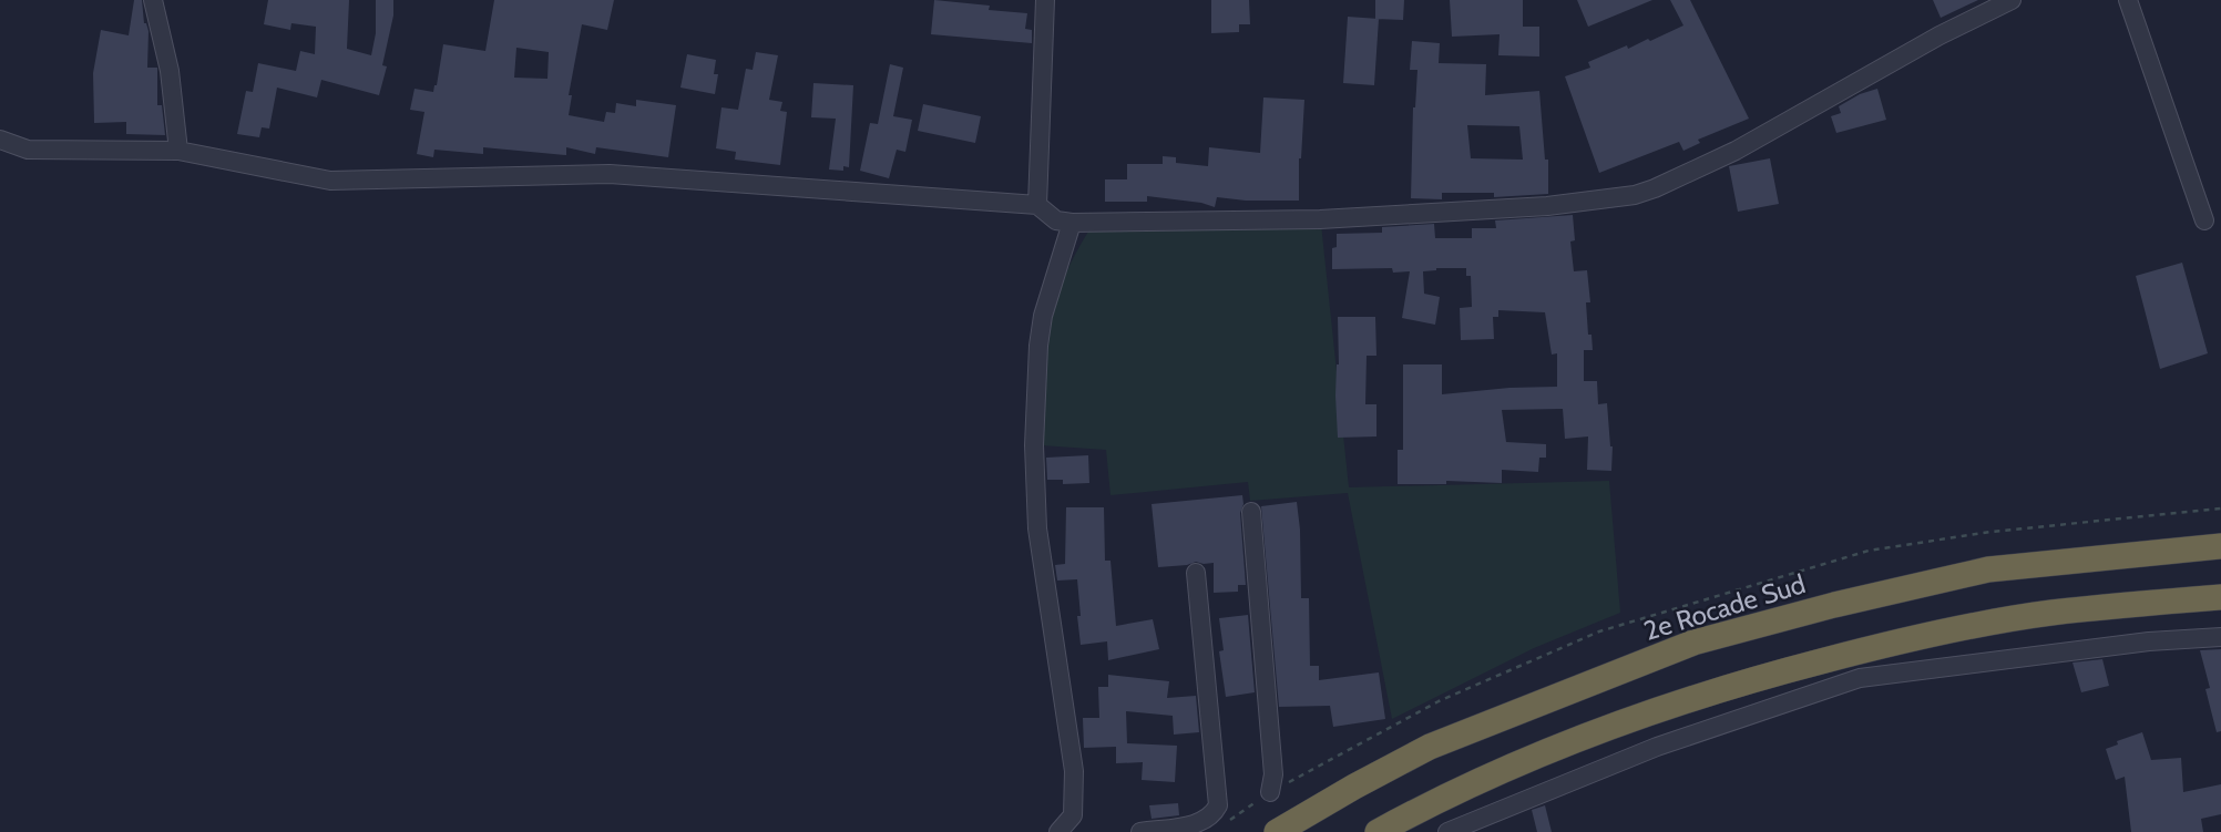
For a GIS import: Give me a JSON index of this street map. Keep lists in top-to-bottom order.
{
  "streets": {
    "highway": ["2e Rocade Sud"]
  }
}
